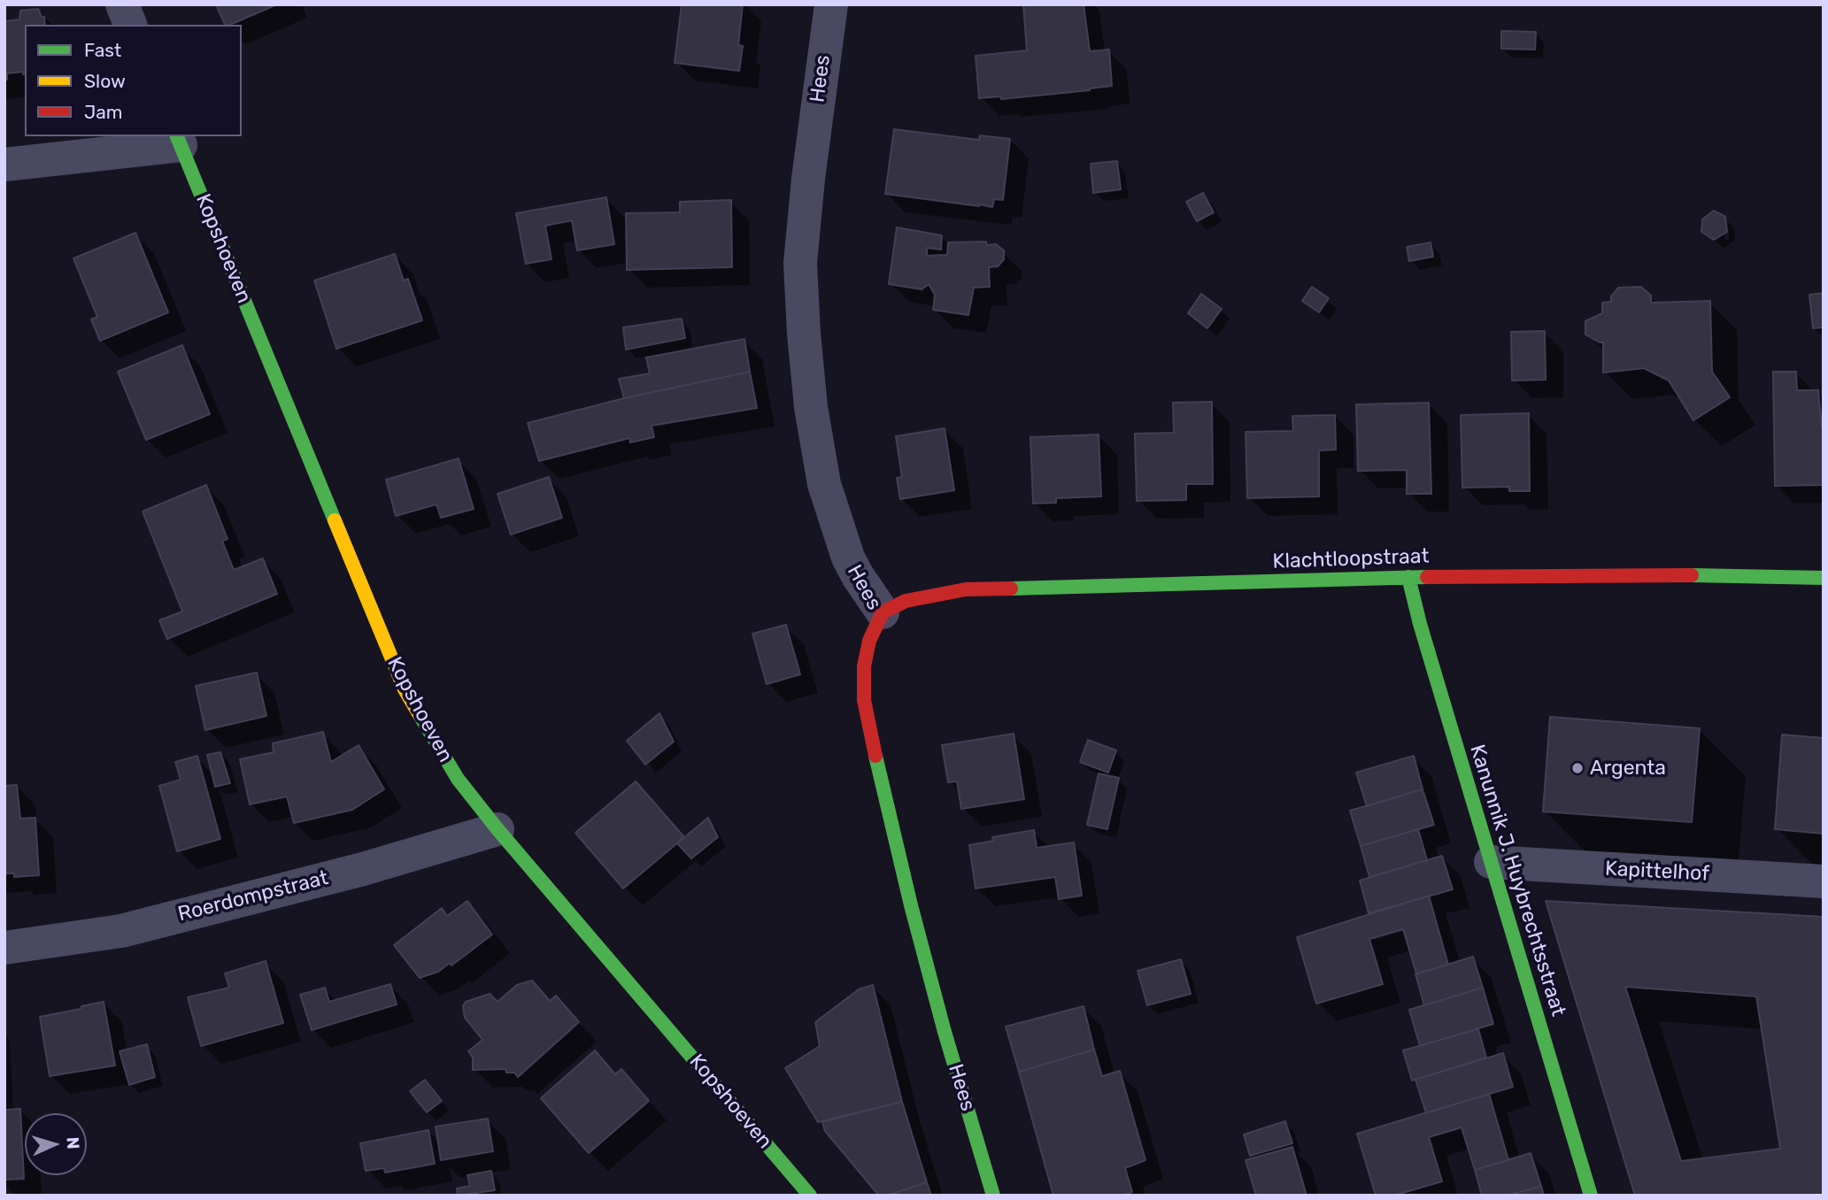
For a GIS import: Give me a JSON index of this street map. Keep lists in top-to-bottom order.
{
  "streets": {
    "street": [
      "Hees",
      "Kopshoeven",
      "Klachtloopstraat",
      "Kapittelhof",
      "Kanunnik J. Huybrechtsstraat",
      "Roerdompstraat"
    ]
  },
  "crossings": [
    ["Hees", "Klachtloopstraat"],
    ["Kopshoeven", "Roerdompstraat"],
    ["Klachtloopstraat", "Kanunnik J. Huybrechtsstraat"],
    ["Kapittelhof", "Kanunnik J. Huybrechtsstraat"]
  ],
  "places": ["Argenta"],
  "legend": ["Fast", "Slow", "Jam"],
  "north": "right"
}
